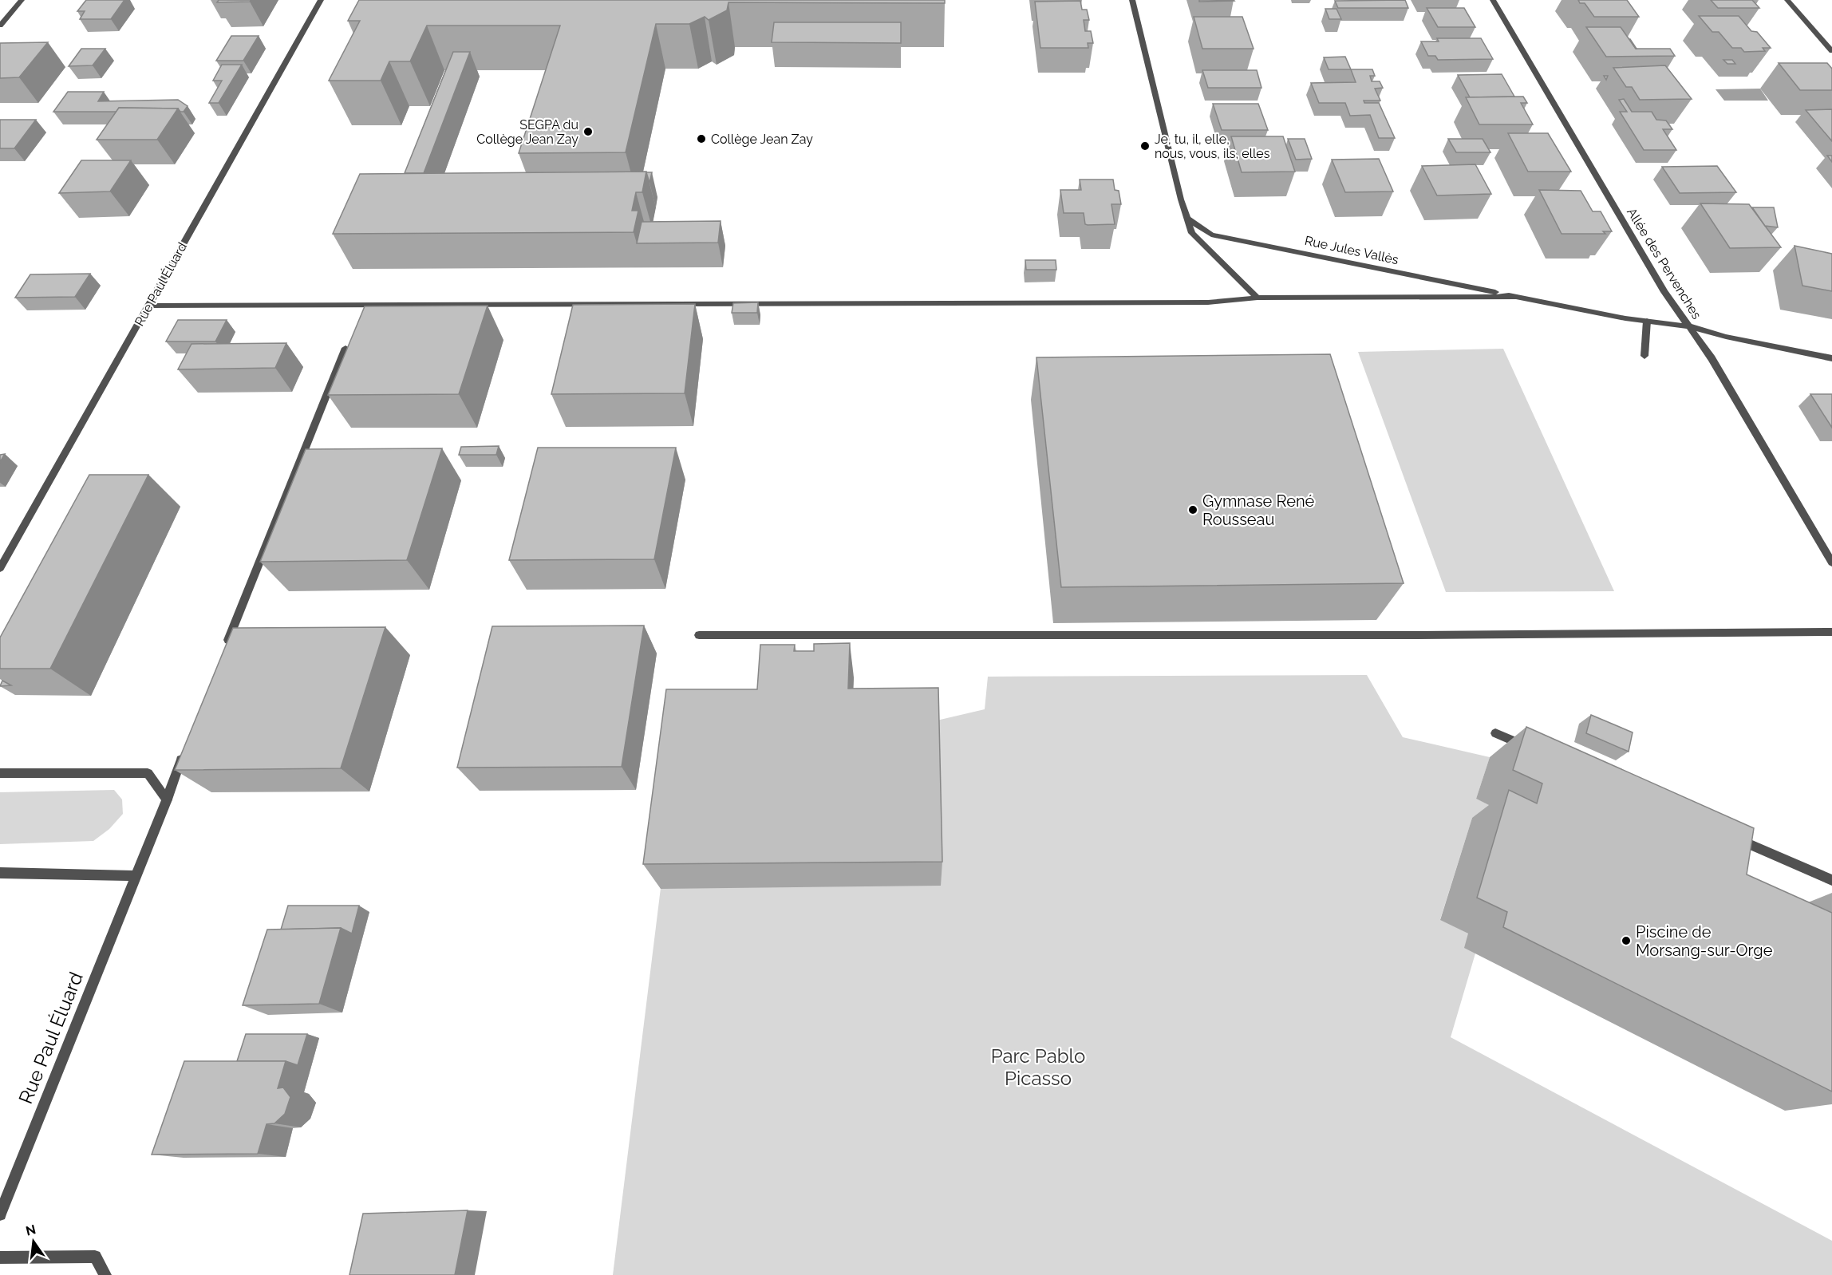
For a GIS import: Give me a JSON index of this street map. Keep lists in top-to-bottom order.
{
  "streets": {
    "street": ["Rue Jules Vallès", "Allée des Pervenches", "Rue Paul Éluard"]
  },
  "parks": ["Parc Pablo Picasso"],
  "places": [
    "SEGPA du Collège Jean Zay",
    "Collège Jean Zay",
    "Je, tu, il, elle, nous, vous, ils, elles",
    "Gymnase René Rousseau",
    "Piscine de Morsang-sur-Orge"
  ],
  "north": "top"
}
